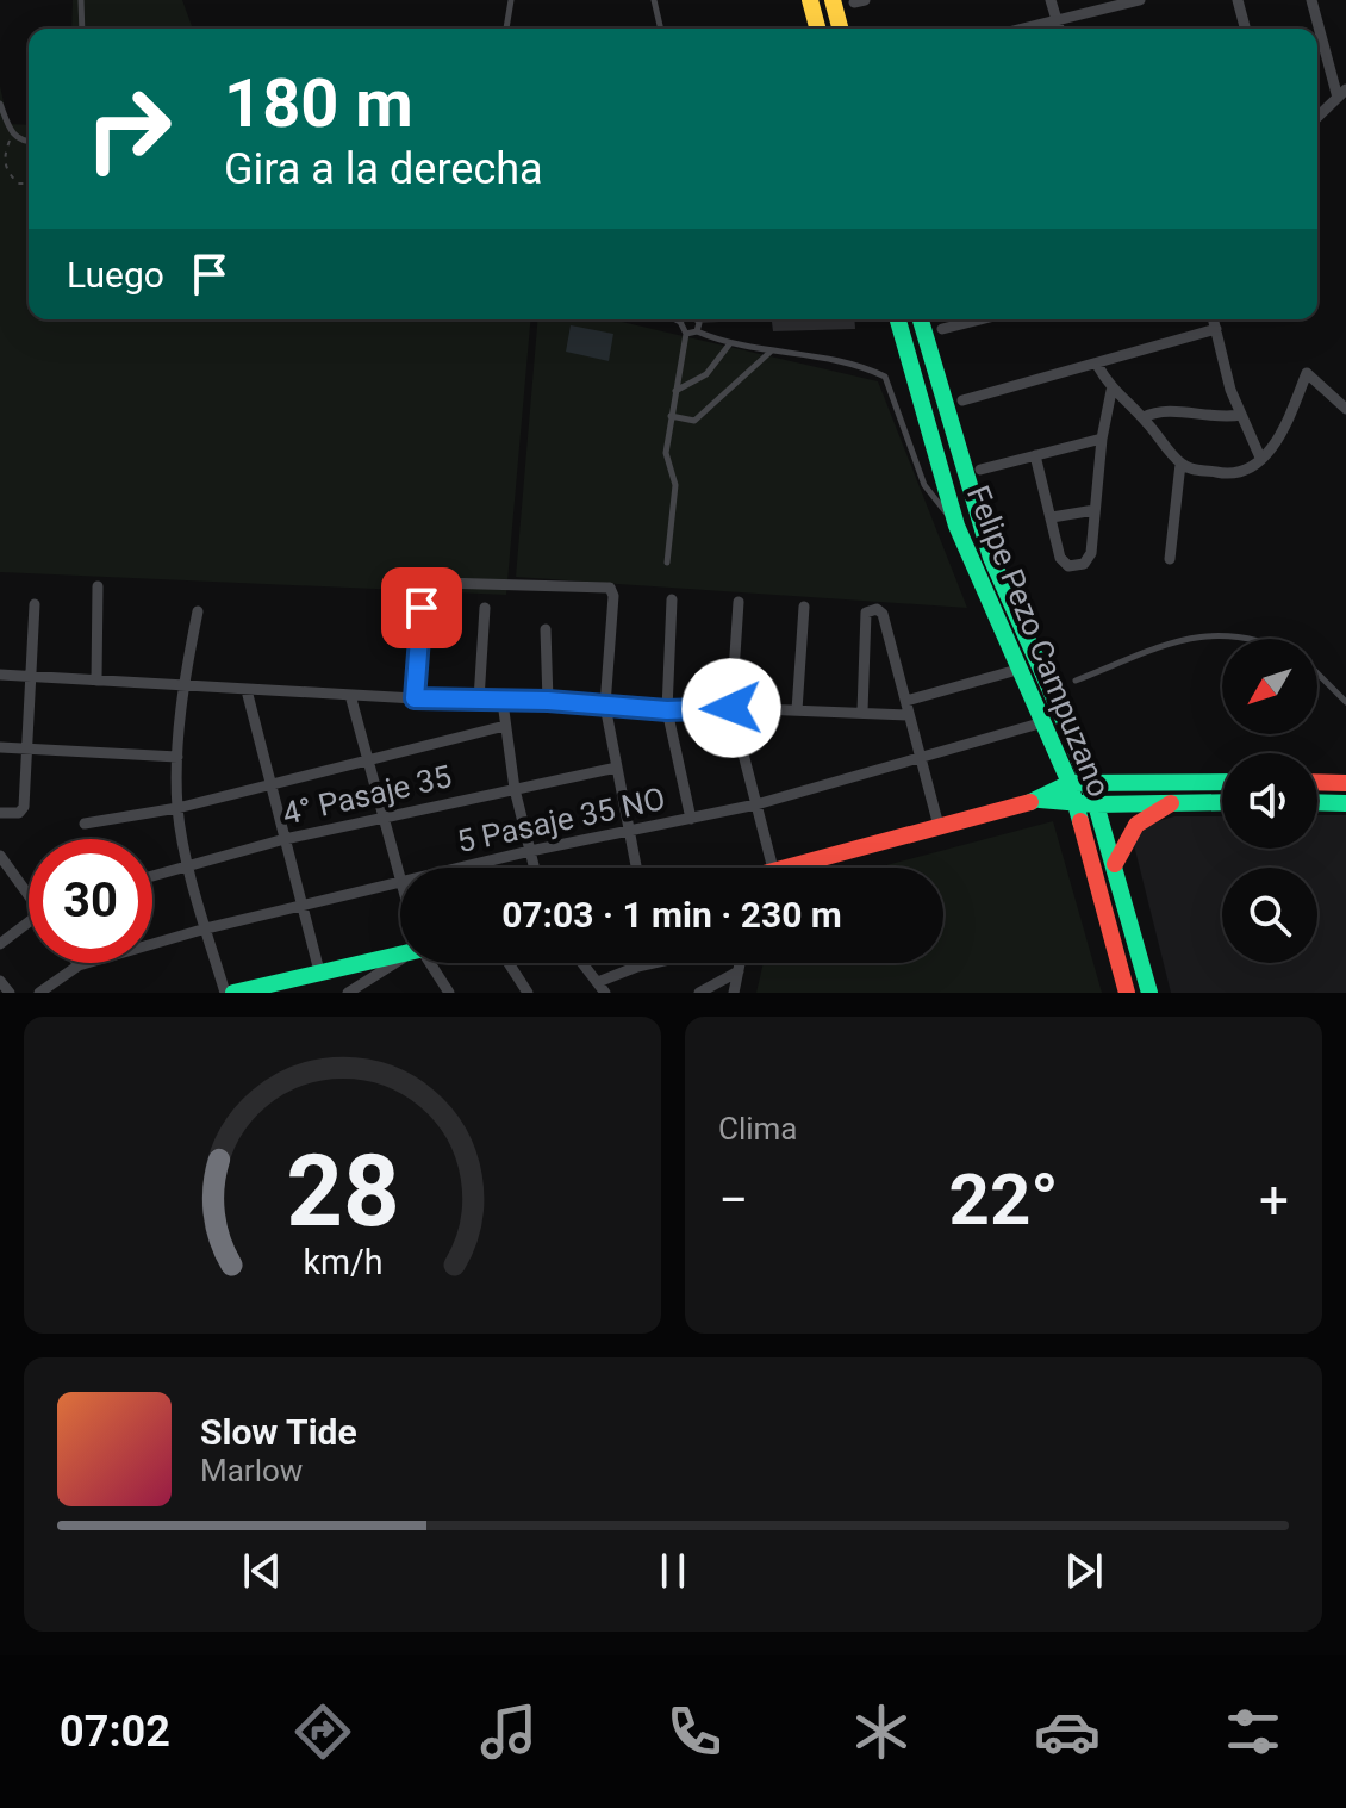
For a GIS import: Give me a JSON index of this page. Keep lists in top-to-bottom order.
{
  "streets": {
    "main road": ["Felipe Pezo Campuzano"],
    "street": ["4° Pasaje 35", "5 Pasaje 35 NO"]
  },
  "crossings": [
    ["Felipe Pezo Campuzano", "5 Pasaje 35 NO"]
  ],
  "north": "bottom left",
  "page": {
    "turn": ["180 m", "Gira a la derecha"],
    "then": "Luego",
    "limit": "30",
    "trip": "07:03 · 1 min · 230 m",
    "tile": "Clima",
    "heat": ["−", "22°", "+"],
    "song": ["Slow Tide", "Marlow"],
    "tabs": "07:02",
    "gauge": ["28", "km/h"]
  }
}
